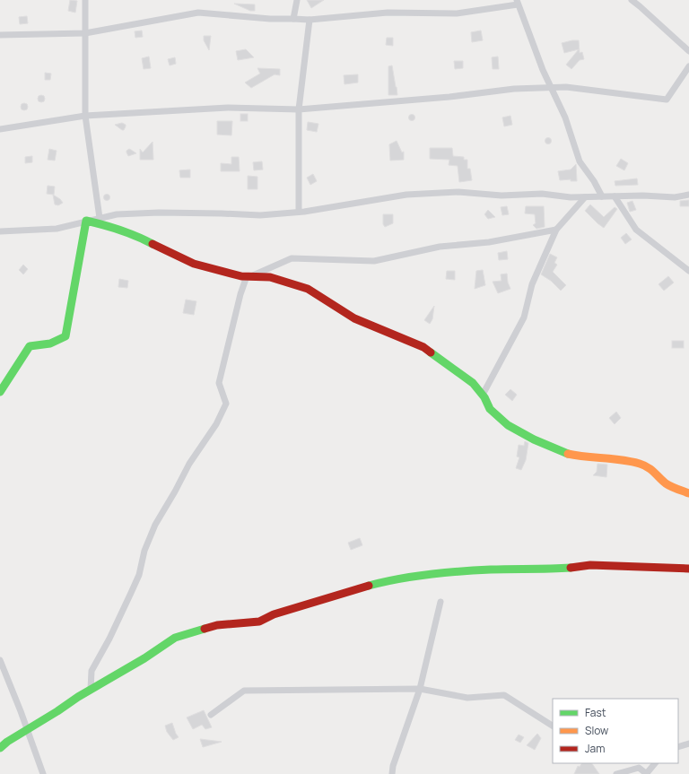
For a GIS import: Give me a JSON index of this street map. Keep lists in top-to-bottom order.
{
  "legend": ["Fast", "Slow", "Jam"]
}
